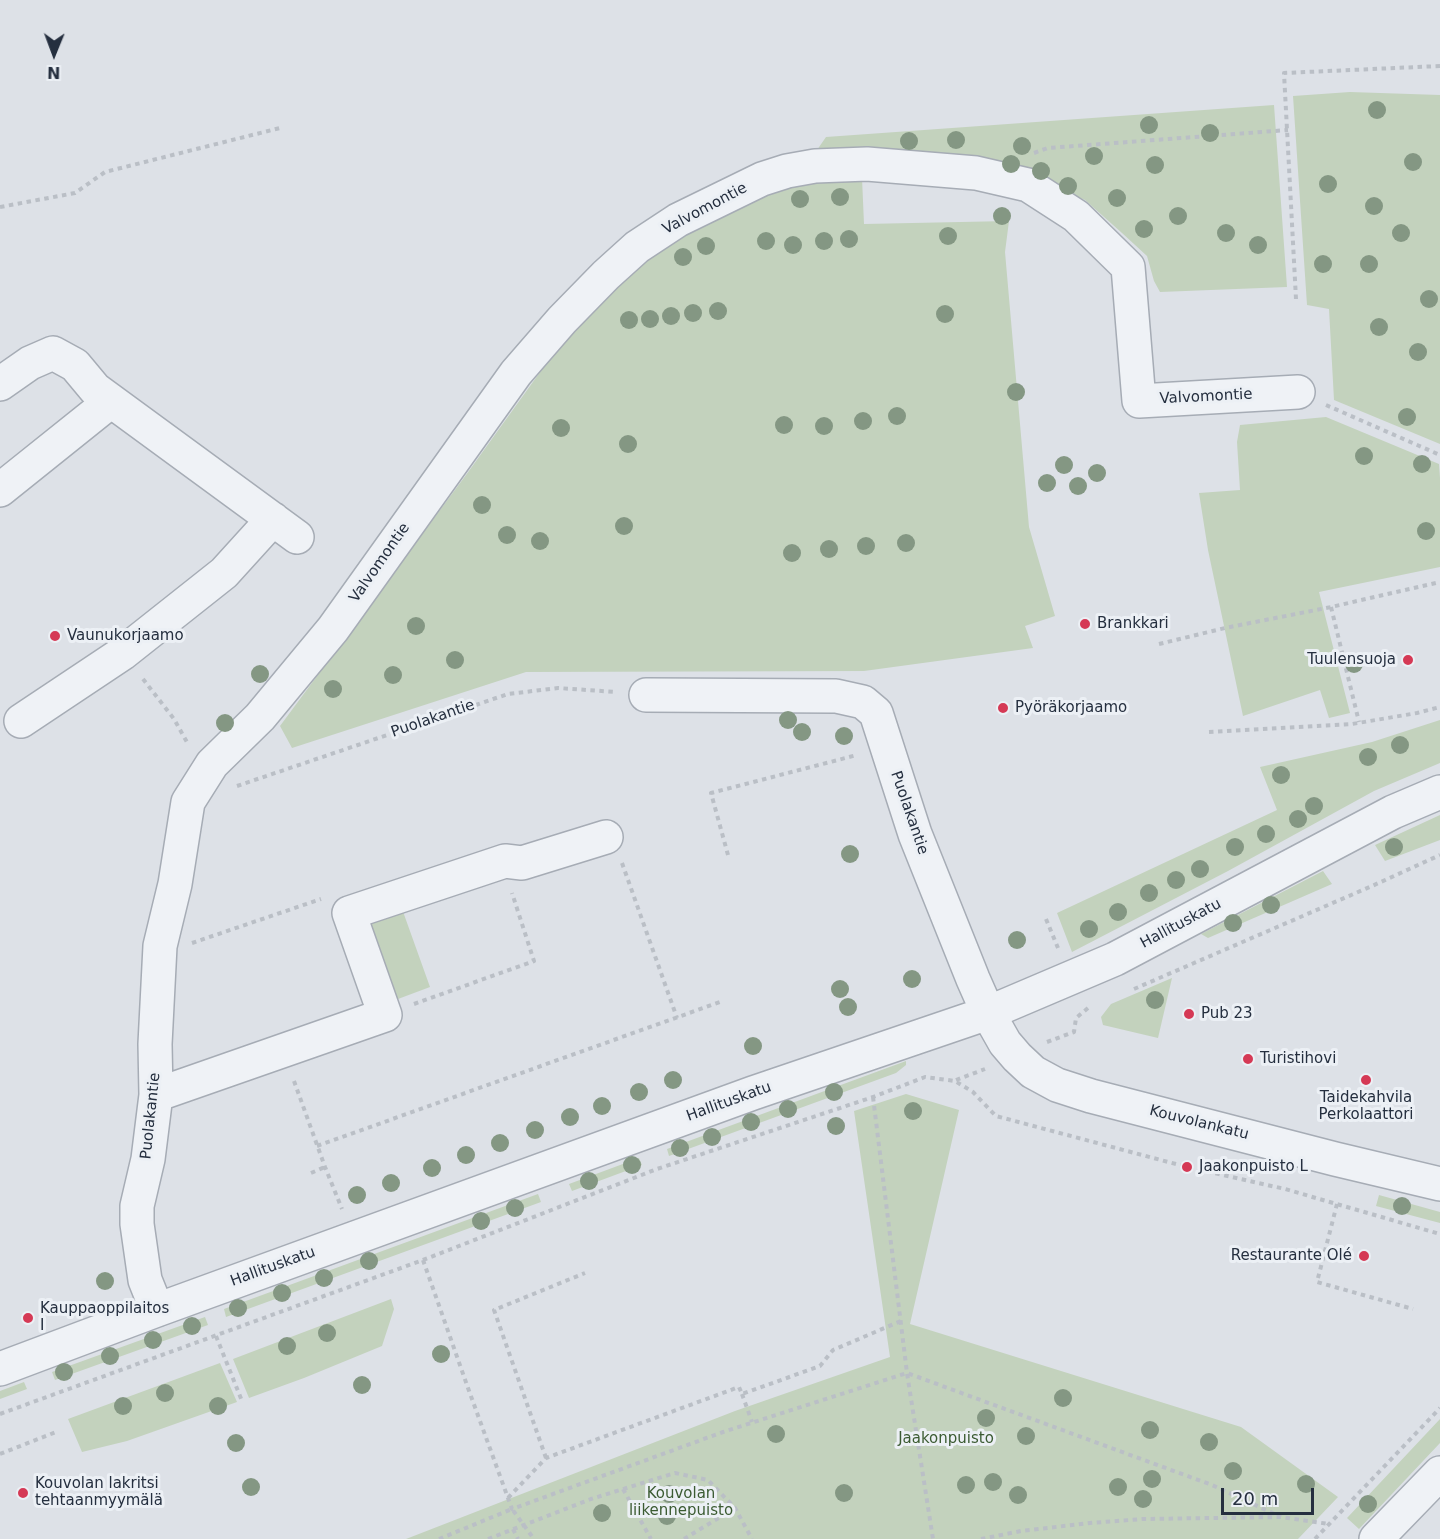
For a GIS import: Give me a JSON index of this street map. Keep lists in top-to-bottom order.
{
  "streets": {
    "street": [
      "Valvomontie",
      "Puolakantie",
      "Hallituskatu",
      "Kouvolankatu"
    ]
  },
  "crossings": [
    ["Valvomontie", "Puolakantie"],
    ["Puolakantie", "Hallituskatu"],
    ["Puolakantie", "Kouvolankatu"],
    ["Hallituskatu", "Kouvolankatu"]
  ],
  "parks": ["Jaakonpuisto", "Kouvolan liikennepuisto"],
  "places": [
    "Brankkari",
    "Vaunukorjaamo",
    "Tuulensuoja",
    "Pyöräkorjaamo",
    "Pub 23",
    "Turistihovi",
    "Taidekahvila Perkolaattori",
    "Jaakonpuisto L",
    "Restaurante Olé",
    "Kauppaoppilaitos I",
    "Kouvolan lakritsi tehtaanmyymälä"
  ],
  "scale_bar": "20 m",
  "north": "bottom"
}
